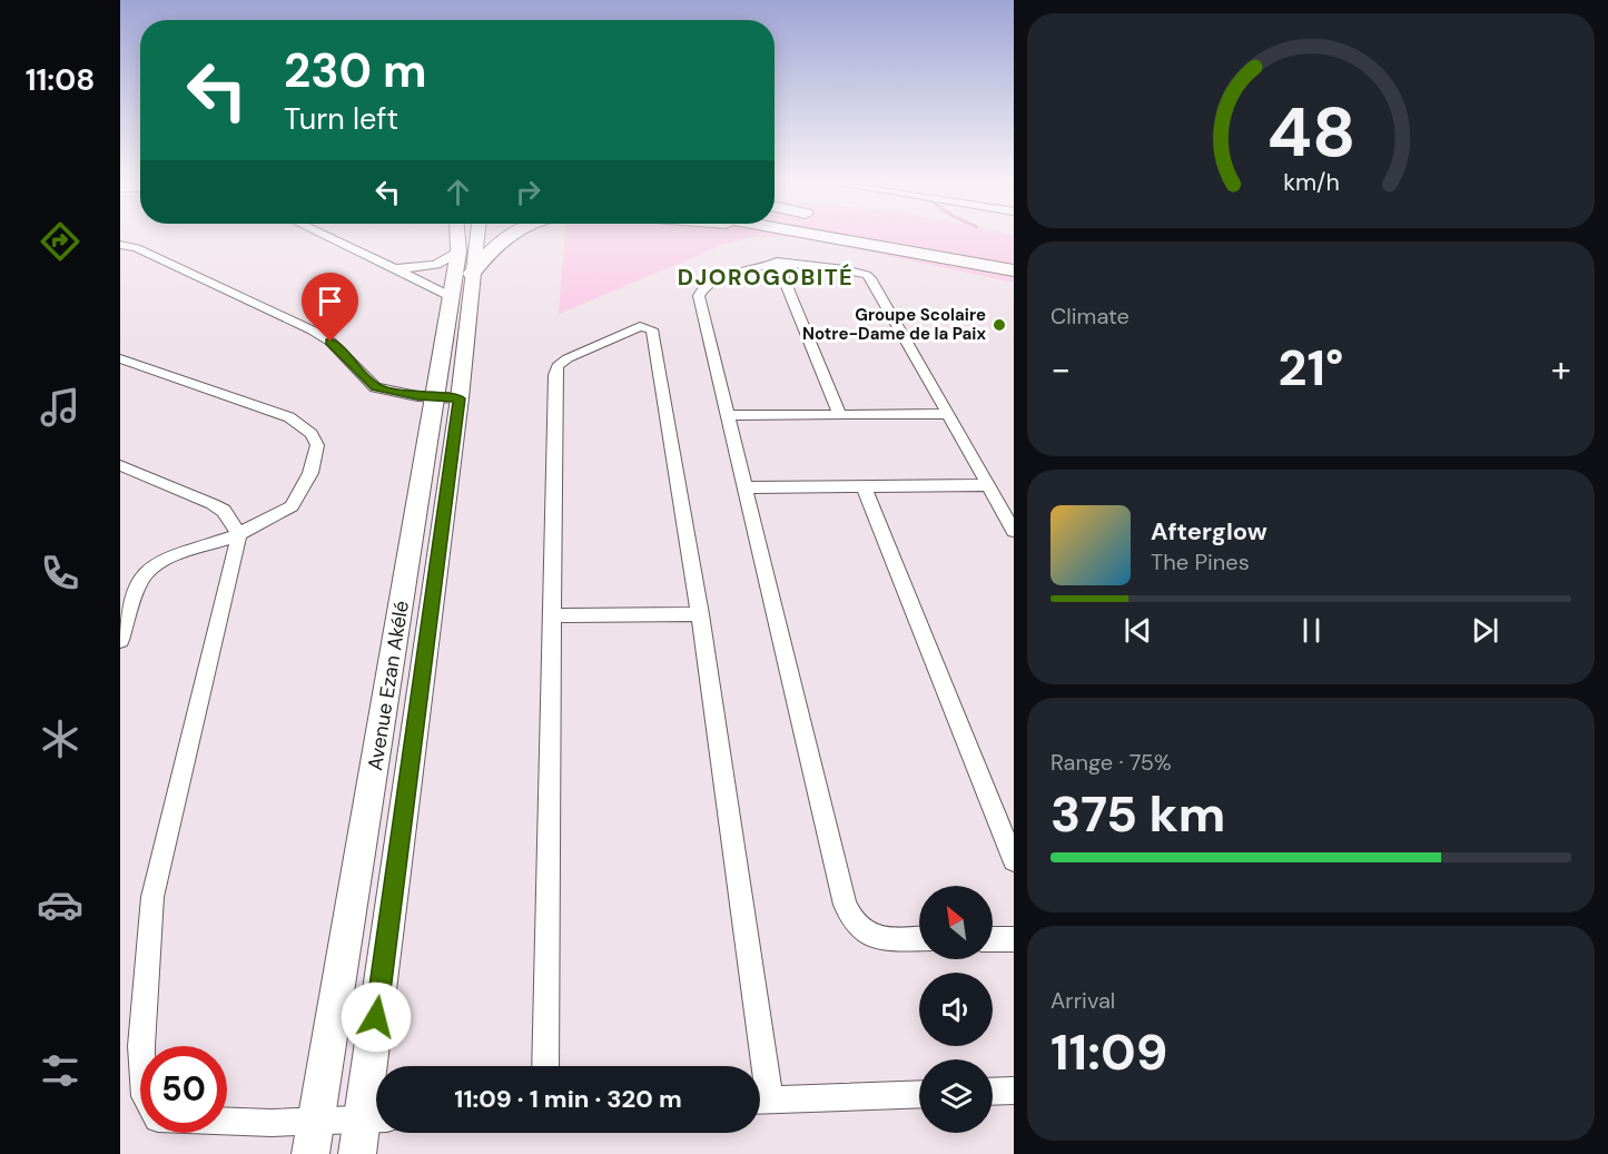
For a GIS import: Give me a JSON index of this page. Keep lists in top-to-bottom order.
{
  "streets": {
    "main road": ["Avenue Ezan Akélé"]
  },
  "districts": ["DJOROGOBITÉ"],
  "places": ["Groupe Scolaire Notre-Dame de la Paix"],
  "north": "top left",
  "page": {
    "tabs": "11:08",
    "turn": ["230 m", "Turn left"],
    "tile": [
      "Climate",
      ["Range · 75%", "375 km"],
      ["Arrival", "11:09"]
    ],
    "heat": ["−", "21°", "+"],
    "song": ["Afterglow", "The Pines"],
    "limit": "50",
    "trip": "11:09 · 1 min · 320 m",
    "gauge": ["48", "km/h"]
  }
}
